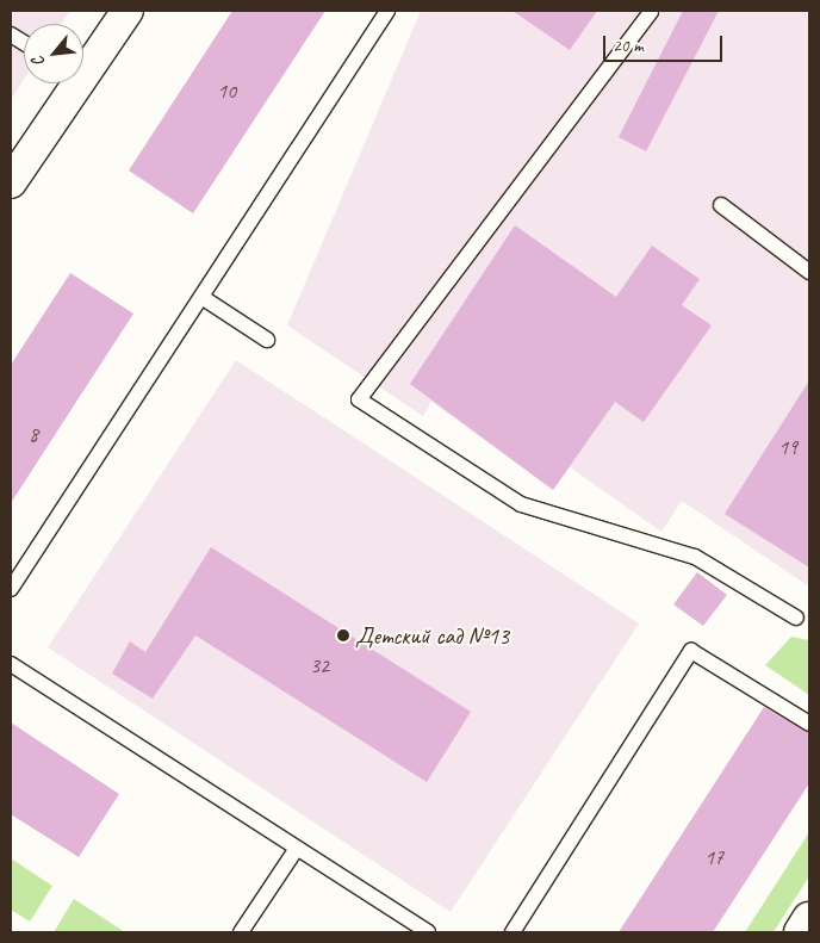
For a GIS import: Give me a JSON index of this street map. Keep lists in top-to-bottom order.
{
  "places": ["Детский сад №13"],
  "house_numbers": [
    "10",
    "8",
    "19",
    "32",
    "17"
  ],
  "scale_bar": "20 m",
  "north": "bottom left"
}
